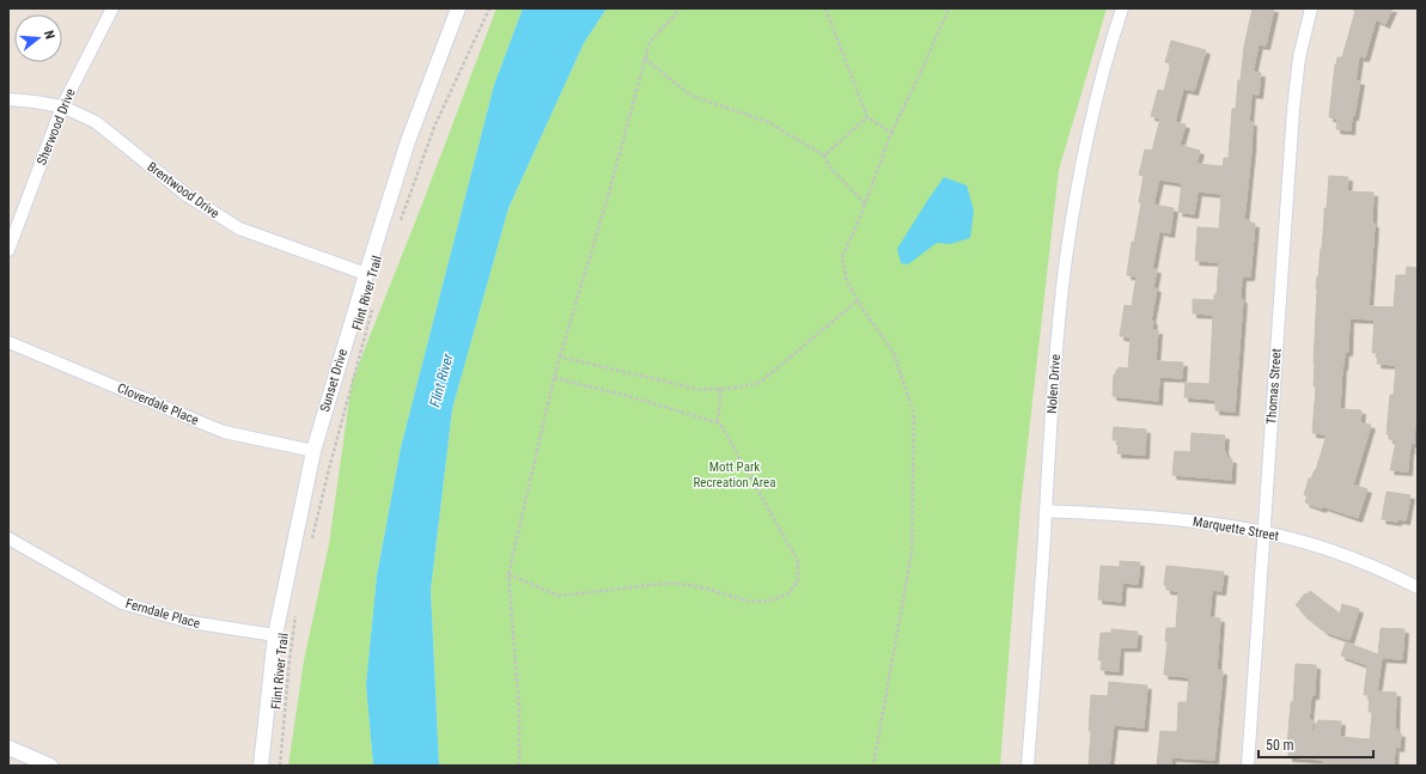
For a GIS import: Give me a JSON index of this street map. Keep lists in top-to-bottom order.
{
  "streets": {
    "street": [
      "Sherwood Drive",
      "Brentwood Drive",
      "Sunset Drive",
      "Nolen Drive",
      "Thomas Street",
      "Cloverdale Place",
      "Marquette Street",
      "Ferndale Place"
    ],
    "path": ["Flint River Trail"]
  },
  "crossings": [
    ["Sherwood Drive", "Brentwood Drive"],
    ["Brentwood Drive", "Sunset Drive"],
    ["Sunset Drive", "Cloverdale Place"],
    ["Sunset Drive", "Ferndale Place"],
    ["Nolen Drive", "Marquette Street"],
    ["Thomas Street", "Marquette Street"]
  ],
  "water": ["Flint River"],
  "parks": ["Mott Park Recreation Area"],
  "scale_bar": "50 m",
  "north": "right"
}
